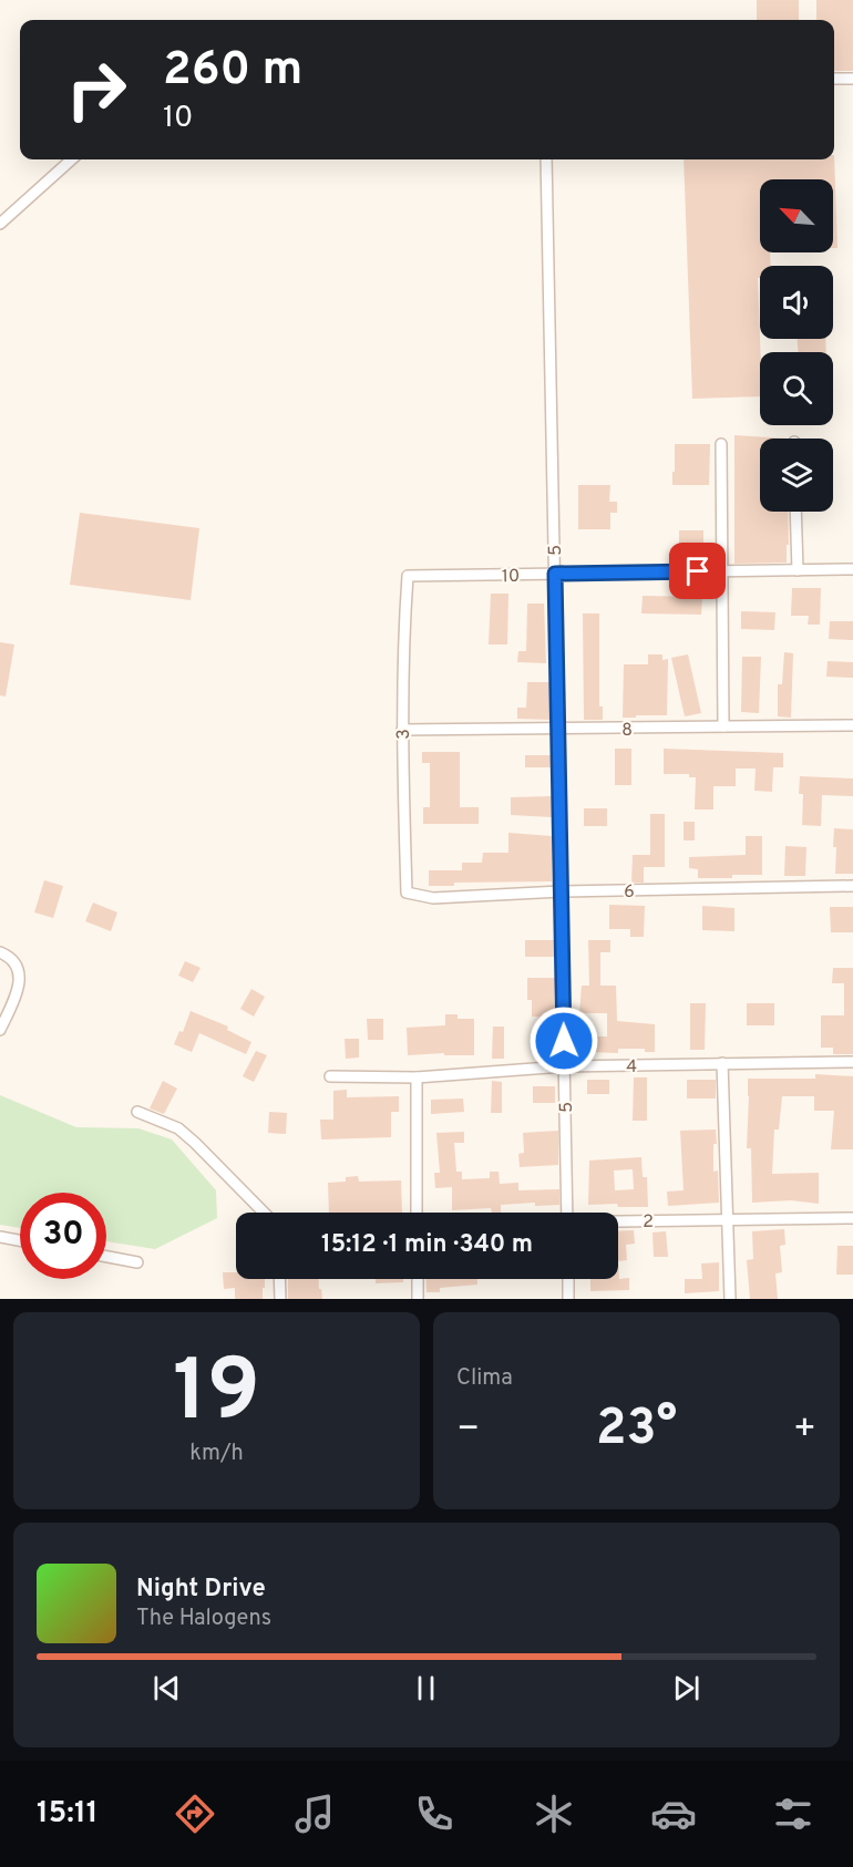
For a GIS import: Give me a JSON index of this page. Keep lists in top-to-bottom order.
{
  "streets": {
    "street": [
      "5",
      "10",
      "8",
      "3",
      "6",
      "4",
      "2"
    ]
  },
  "crossings": [
    ["5", "10"],
    ["5", "8"],
    ["5", "6"],
    ["5", "4"],
    ["10", "3"],
    ["8", "3"],
    ["3", "6"]
  ],
  "north": "top left",
  "page": {
    "turn": ["260 m", "10"],
    "limit": "30",
    "trip": "15:12 · 1 min · 340 m",
    "tile": [
      ["19", "km/h"],
      "Clima"
    ],
    "heat": ["−", "23°", "+"],
    "song": ["Night Drive", "The Halogens"],
    "tabs": "15:11"
  }
}
